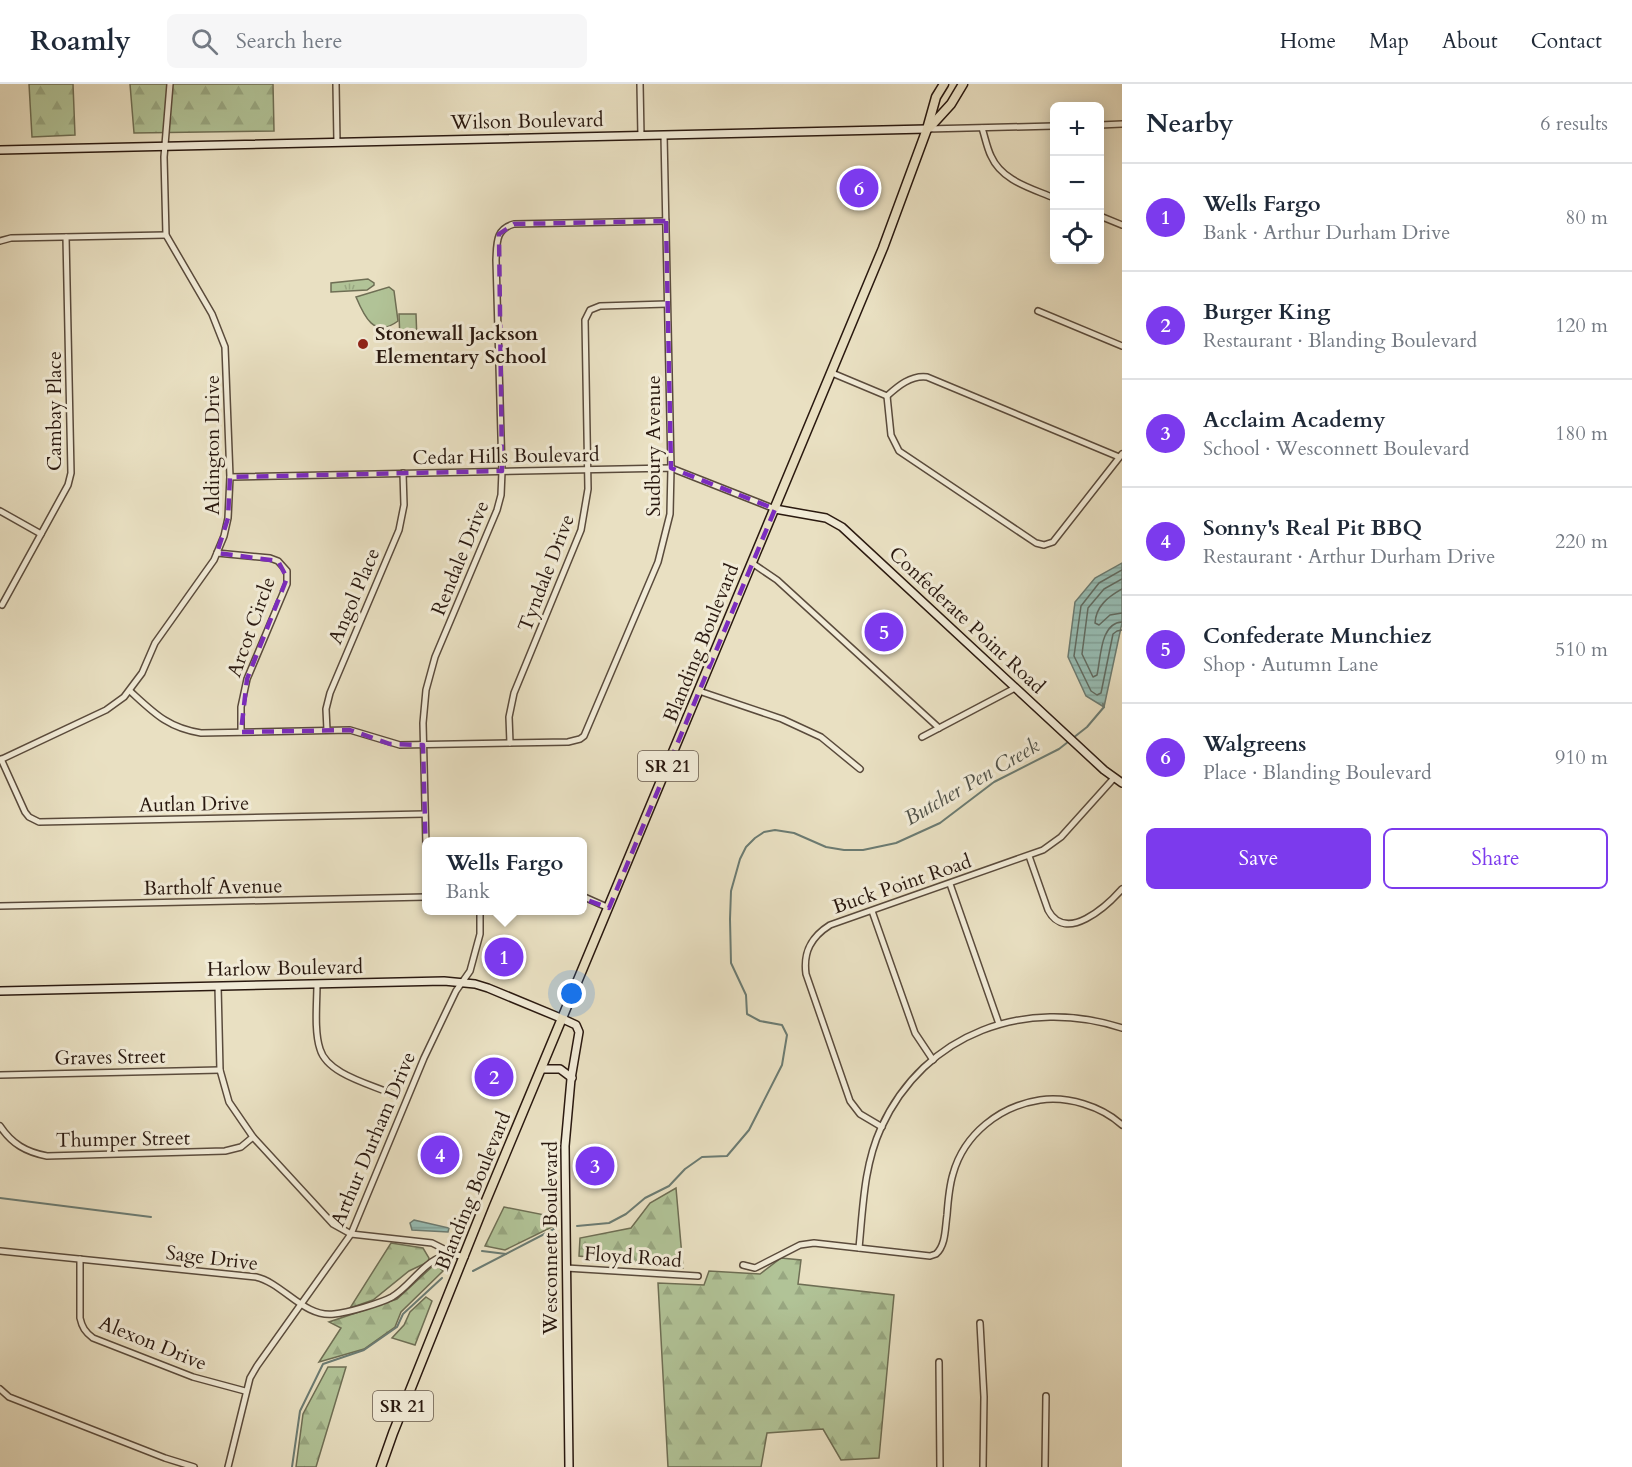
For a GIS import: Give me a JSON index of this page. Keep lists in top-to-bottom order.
{
  "streets": {
    "main road": ["Blanding Boulevard", "SR 21"],
    "street": [
      "Wilson Boulevard",
      "Cambay Place",
      "Aldington Drive",
      "Sudbury Avenue",
      "Cedar Hills Boulevard",
      "Rendale Drive",
      "Tyndale Drive",
      "Angol Place",
      "Confederate Point Road",
      "Arcot Circle",
      "Autlan Drive",
      "Buck Point Road",
      "Bartholf Avenue",
      "Harlow Boulevard",
      "Graves Street",
      "Thumper Street",
      "Arthur Durham Drive",
      "Wesconnett Boulevard",
      "Floyd Road",
      "Sage Drive",
      "Alexon Drive"
    ]
  },
  "crossings": [
    ["Wilson Boulevard", "Aldington Drive"],
    ["Wilson Boulevard", "Sudbury Avenue"],
    ["Wilson Boulevard", "Blanding Boulevard"],
    ["Aldington Drive", "Cedar Hills Boulevard"],
    ["Aldington Drive", "Arcot Circle"],
    ["Aldington Drive", "Autlan Drive"],
    ["Sudbury Avenue", "Cedar Hills Boulevard"],
    ["Sudbury Avenue", "Rendale Drive"],
    ["Sudbury Avenue", "Tyndale Drive"],
    ["Cedar Hills Boulevard", "Rendale Drive"],
    ["Cedar Hills Boulevard", "Tyndale Drive"],
    ["Cedar Hills Boulevard", "Angol Place"],
    ["Cedar Hills Boulevard", "Confederate Point Road"],
    ["Cedar Hills Boulevard", "Blanding Boulevard"],
    ["Rendale Drive", "Autlan Drive"],
    ["Confederate Point Road", "Blanding Boulevard"],
    ["Confederate Point Road", "Buck Point Road"],
    ["Blanding Boulevard", "Harlow Boulevard"],
    ["Blanding Boulevard", "Wesconnett Boulevard"],
    ["Harlow Boulevard", "Arthur Durham Drive"],
    ["Harlow Boulevard", "Wesconnett Boulevard"],
    ["Arthur Durham Drive", "Sage Drive"],
    ["Arthur Durham Drive", "Alexon Drive"],
    ["Wesconnett Boulevard", "Floyd Road"],
    ["Sage Drive", "Alexon Drive"]
  ],
  "water": ["Butcher Pen Creek"],
  "places": ["Stonewall Jackson Elementary School"],
  "page": {
    "header": "Roamly",
    "search": "Search here",
    "nav": [
      "Home",
      "Map",
      "About",
      "Contact"
    ],
    "heading": ["Nearby", "6 results"],
    "map_buttons": ["+", "−"],
    "list": [
      {
        "mark": "1",
        "name": "Wells Fargo",
        "note": "Bank · Arthur Durham Drive",
        "value": "80 m"
      },
      {
        "mark": "2",
        "name": "Burger King",
        "note": "Restaurant · Blanding Boulevard",
        "value": "120 m"
      },
      {
        "mark": "3",
        "name": "Acclaim Academy",
        "note": "School · Wesconnett Boulevard",
        "value": "180 m"
      },
      {
        "mark": "4",
        "name": "Sonny's Real Pit BBQ",
        "note": "Restaurant · Arthur Durham Drive",
        "value": "220 m"
      },
      {
        "mark": "5",
        "name": "Confederate Munchiez",
        "note": "Shop · Autumn Lane",
        "value": "510 m"
      },
      {
        "mark": "6",
        "name": "Walgreens",
        "note": "Place · Blanding Boulevard",
        "value": "910 m"
      }
    ],
    "pins": [
      "6",
      "5",
      "1",
      "2",
      "4",
      "3"
    ],
    "buttons": ["Save", "Share"],
    "popup": ["Wells Fargo", "Bank"]
  }
}
